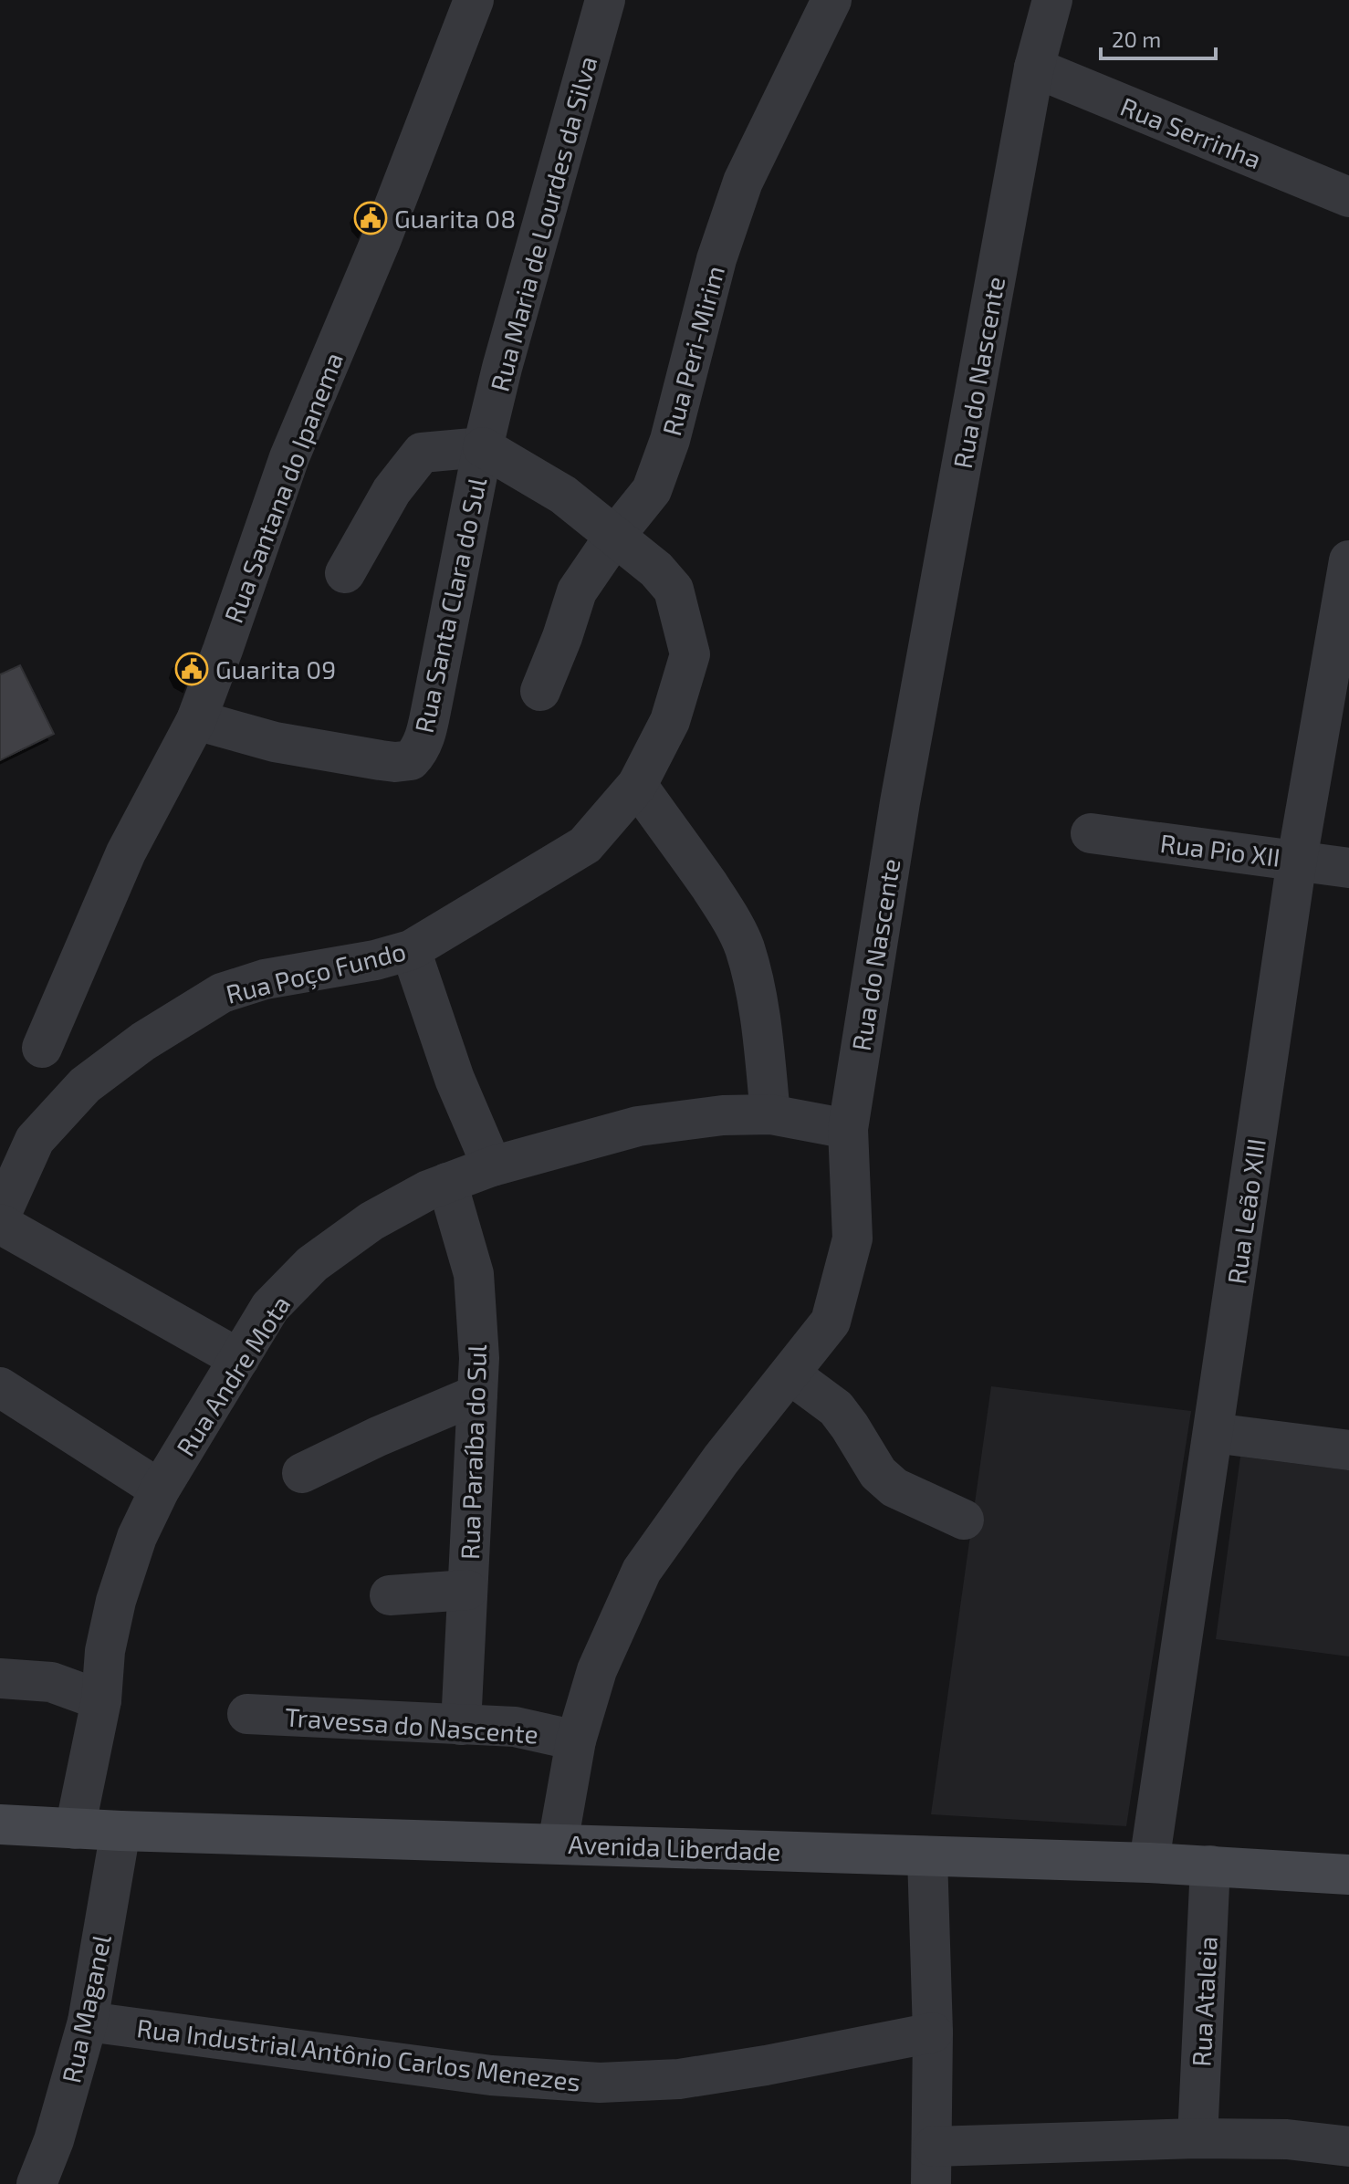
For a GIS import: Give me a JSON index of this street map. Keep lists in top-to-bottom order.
{
  "streets": {
    "main road": ["Avenida Liberdade"],
    "street": [
      "Rua Serrinha",
      "Rua Maria de Lourdes da Silva",
      "Rua Peri-Mirim",
      "Rua do Nascente",
      "Rua Santana do Ipanema",
      "Rua Santa Clara do Sul",
      "Rua Pio XII",
      "Rua Poço Fundo",
      "Rua Leão XIII",
      "Rua Andre Mota",
      "Rua Paraíba do Sul",
      "Travessa do Nascente",
      "Rua Ataleia",
      "Rua Maganel",
      "Rua Industrial Antônio Carlos Menezes"
    ]
  },
  "crossings": [
    ["Rua Serrinha", "Rua do Nascente"],
    ["Rua Maria de Lourdes da Silva", "Rua Santa Clara do Sul"],
    ["Rua Maria de Lourdes da Silva", "Rua Poço Fundo"],
    ["Rua Peri-Mirim", "Rua Poço Fundo"],
    ["Rua do Nascente", "Rua Andre Mota"],
    ["Rua do Nascente", "Travessa do Nascente"],
    ["Rua do Nascente", "Avenida Liberdade"],
    ["Rua Santana do Ipanema", "Rua Santa Clara do Sul"],
    ["Rua Santa Clara do Sul", "Rua Poço Fundo"],
    ["Rua Pio XII", "Rua Leão XIII"],
    ["Rua Leão XIII", "Avenida Liberdade"],
    ["Rua Andre Mota", "Rua Paraíba do Sul"],
    ["Rua Andre Mota", "Avenida Liberdade"],
    ["Rua Paraíba do Sul", "Travessa do Nascente"],
    ["Avenida Liberdade", "Rua Ataleia"],
    ["Avenida Liberdade", "Rua Maganel"],
    ["Rua Maganel", "Rua Industrial Antônio Carlos Menezes"]
  ],
  "places": {
    "public building": ["Guarita 08", "Guarita 09"]
  },
  "scale_bar": "20 m"
}
